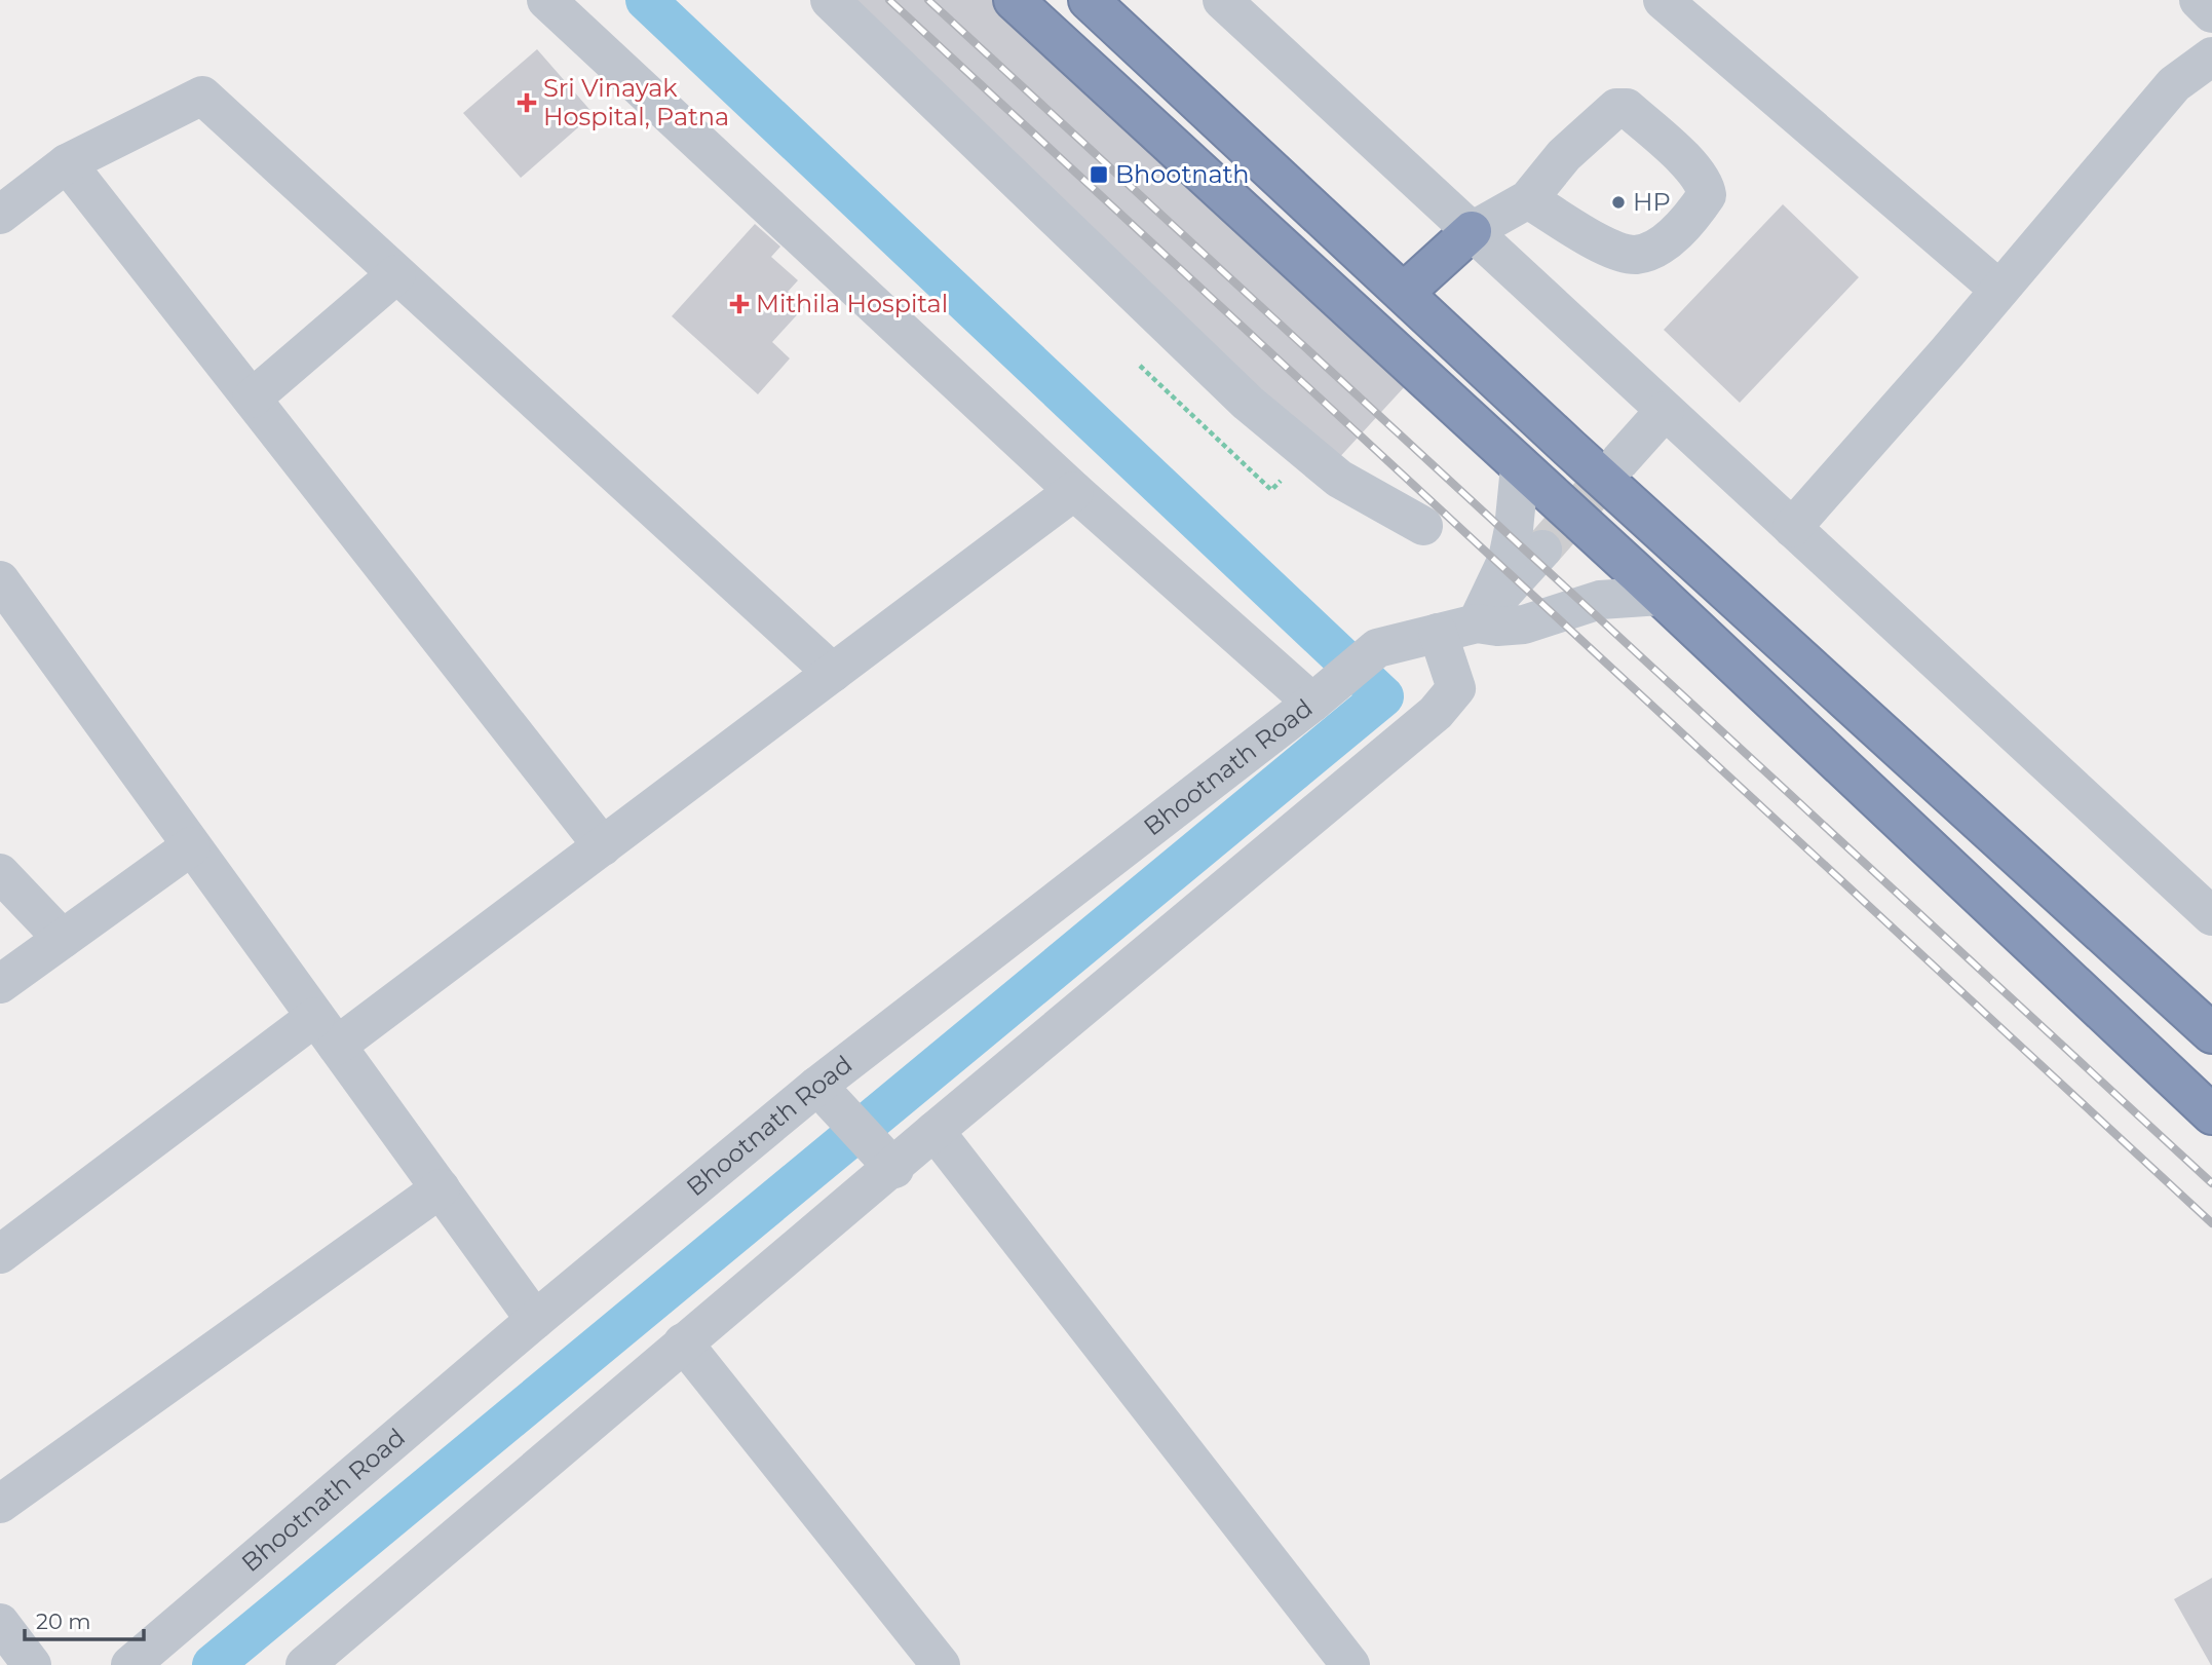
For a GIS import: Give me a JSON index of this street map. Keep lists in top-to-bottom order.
{
  "streets": {
    "street": ["Bhootnath Road"]
  },
  "places": {
    "health": ["Sri Vinayak Hospital, Patna", "Mithila Hospital"],
    "transit": ["Bhootnath"],
    "other": ["HP"]
  },
  "scale_bar": "20 m"
}
